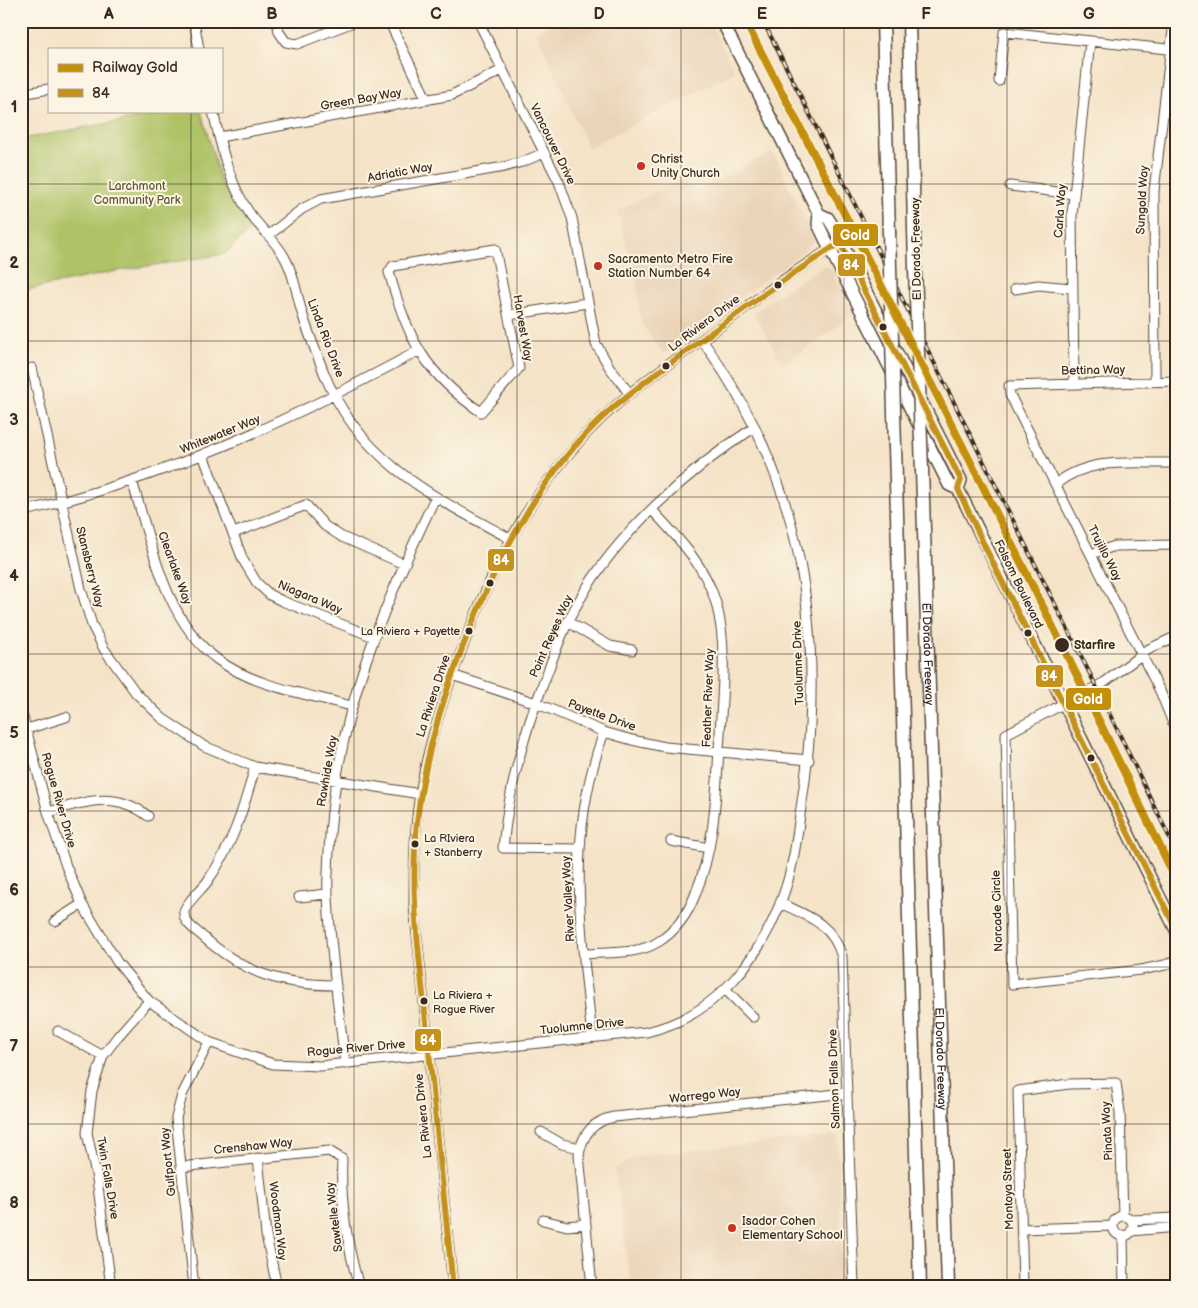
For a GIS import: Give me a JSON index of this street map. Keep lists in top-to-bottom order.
{
  "streets": {
    "highway": ["El Dorado Freeway"],
    "main road": ["Folsom Boulevard"],
    "street": [
      "Green Bay Way",
      "Vancouver Drive",
      "Adriatic Way",
      "Sungold Way",
      "Carla Way",
      "La Riviera Drive",
      "Harvest Way",
      "Linda Rio Drive",
      "Bettina Way",
      "Whitewater Way",
      "Trujillo Way",
      "Stansberry Way",
      "Clearlake Way",
      "Niagara Way",
      "Point Reyes Way",
      "Tuolumne Drive",
      "Feather River Way",
      "Payette Drive",
      "Rawhide Way",
      "Rogue River Drive",
      "River Valley Way",
      "Norcade Circle",
      "Salmon Falls Drive",
      "Warrego Way",
      "Pinata Way",
      "Crenshaw Way",
      "Gulfport Way",
      "Twin Falls Drive",
      "Montoya Street",
      "Sawtelle Way",
      "Woodman Way"
    ]
  },
  "crossings": [
    ["Green Bay Way", "Vancouver Drive"],
    ["Green Bay Way", "Linda Rio Drive"],
    ["Vancouver Drive", "Adriatic Way"],
    ["Vancouver Drive", "La Riviera Drive"],
    ["Adriatic Way", "Linda Rio Drive"],
    ["Sungold Way", "Bettina Way"],
    ["Carla Way", "Bettina Way"],
    ["La Riviera Drive", "Linda Rio Drive"],
    ["La Riviera Drive", "Stansberry Way"],
    ["La Riviera Drive", "Folsom Boulevard"],
    ["La Riviera Drive", "Tuolumne Drive"],
    ["La Riviera Drive", "Payette Drive"],
    ["La Riviera Drive", "Rogue River Drive"],
    ["Harvest Way", "Whitewater Way"],
    ["Linda Rio Drive", "Whitewater Way"],
    ["Linda Rio Drive", "Rawhide Way"],
    ["Bettina Way", "Trujillo Way"],
    ["Whitewater Way", "Stansberry Way"],
    ["Whitewater Way", "Clearlake Way"],
    ["Whitewater Way", "Niagara Way"],
    ["Stansberry Way", "Rawhide Way"],
    ["Clearlake Way", "Rawhide Way"],
    ["Folsom Boulevard", "Norcade Circle"],
    ["Niagara Way", "Rawhide Way"],
    ["Point Reyes Way", "Tuolumne Drive"],
    ["Point Reyes Way", "Feather River Way"],
    ["Point Reyes Way", "Payette Drive"],
    ["Point Reyes Way", "River Valley Way"],
    ["Tuolumne Drive", "Payette Drive"],
    ["Tuolumne Drive", "Rogue River Drive"],
    ["Tuolumne Drive", "River Valley Way"],
    ["Tuolumne Drive", "Salmon Falls Drive"],
    ["Feather River Way", "Payette Drive"],
    ["Feather River Way", "River Valley Way"],
    ["Payette Drive", "River Valley Way"],
    ["Rawhide Way", "Rogue River Drive"],
    ["Rogue River Drive", "Gulfport Way"],
    ["Rogue River Drive", "Twin Falls Drive"],
    ["Salmon Falls Drive", "Warrego Way"],
    ["Pinata Way", "Montoya Street"],
    ["Crenshaw Way", "Gulfport Way"],
    ["Crenshaw Way", "Sawtelle Way"],
    ["Crenshaw Way", "Woodman Way"]
  ],
  "parks": ["Larchmont Community Park"],
  "places": [
    "Christ Unity Church",
    "Sacramento Metro Fire Station Number 64",
    "La Riviera + Payette",
    "Starfire",
    "La RIviera + Stanberry",
    "La Riviera + Rogue River",
    "Isador Cohen Elementary School"
  ],
  "lines": ["rail line Gold", "transit line 84"],
  "legend": ["Railway Gold", "84"],
  "grid": {
    "columns": [
      "A",
      "B",
      "C",
      "D",
      "E",
      "F",
      "G"
    ],
    "rows": [
      "1",
      "2",
      "3",
      "4",
      "5",
      "6",
      "7",
      "8"
    ]
  }
}
